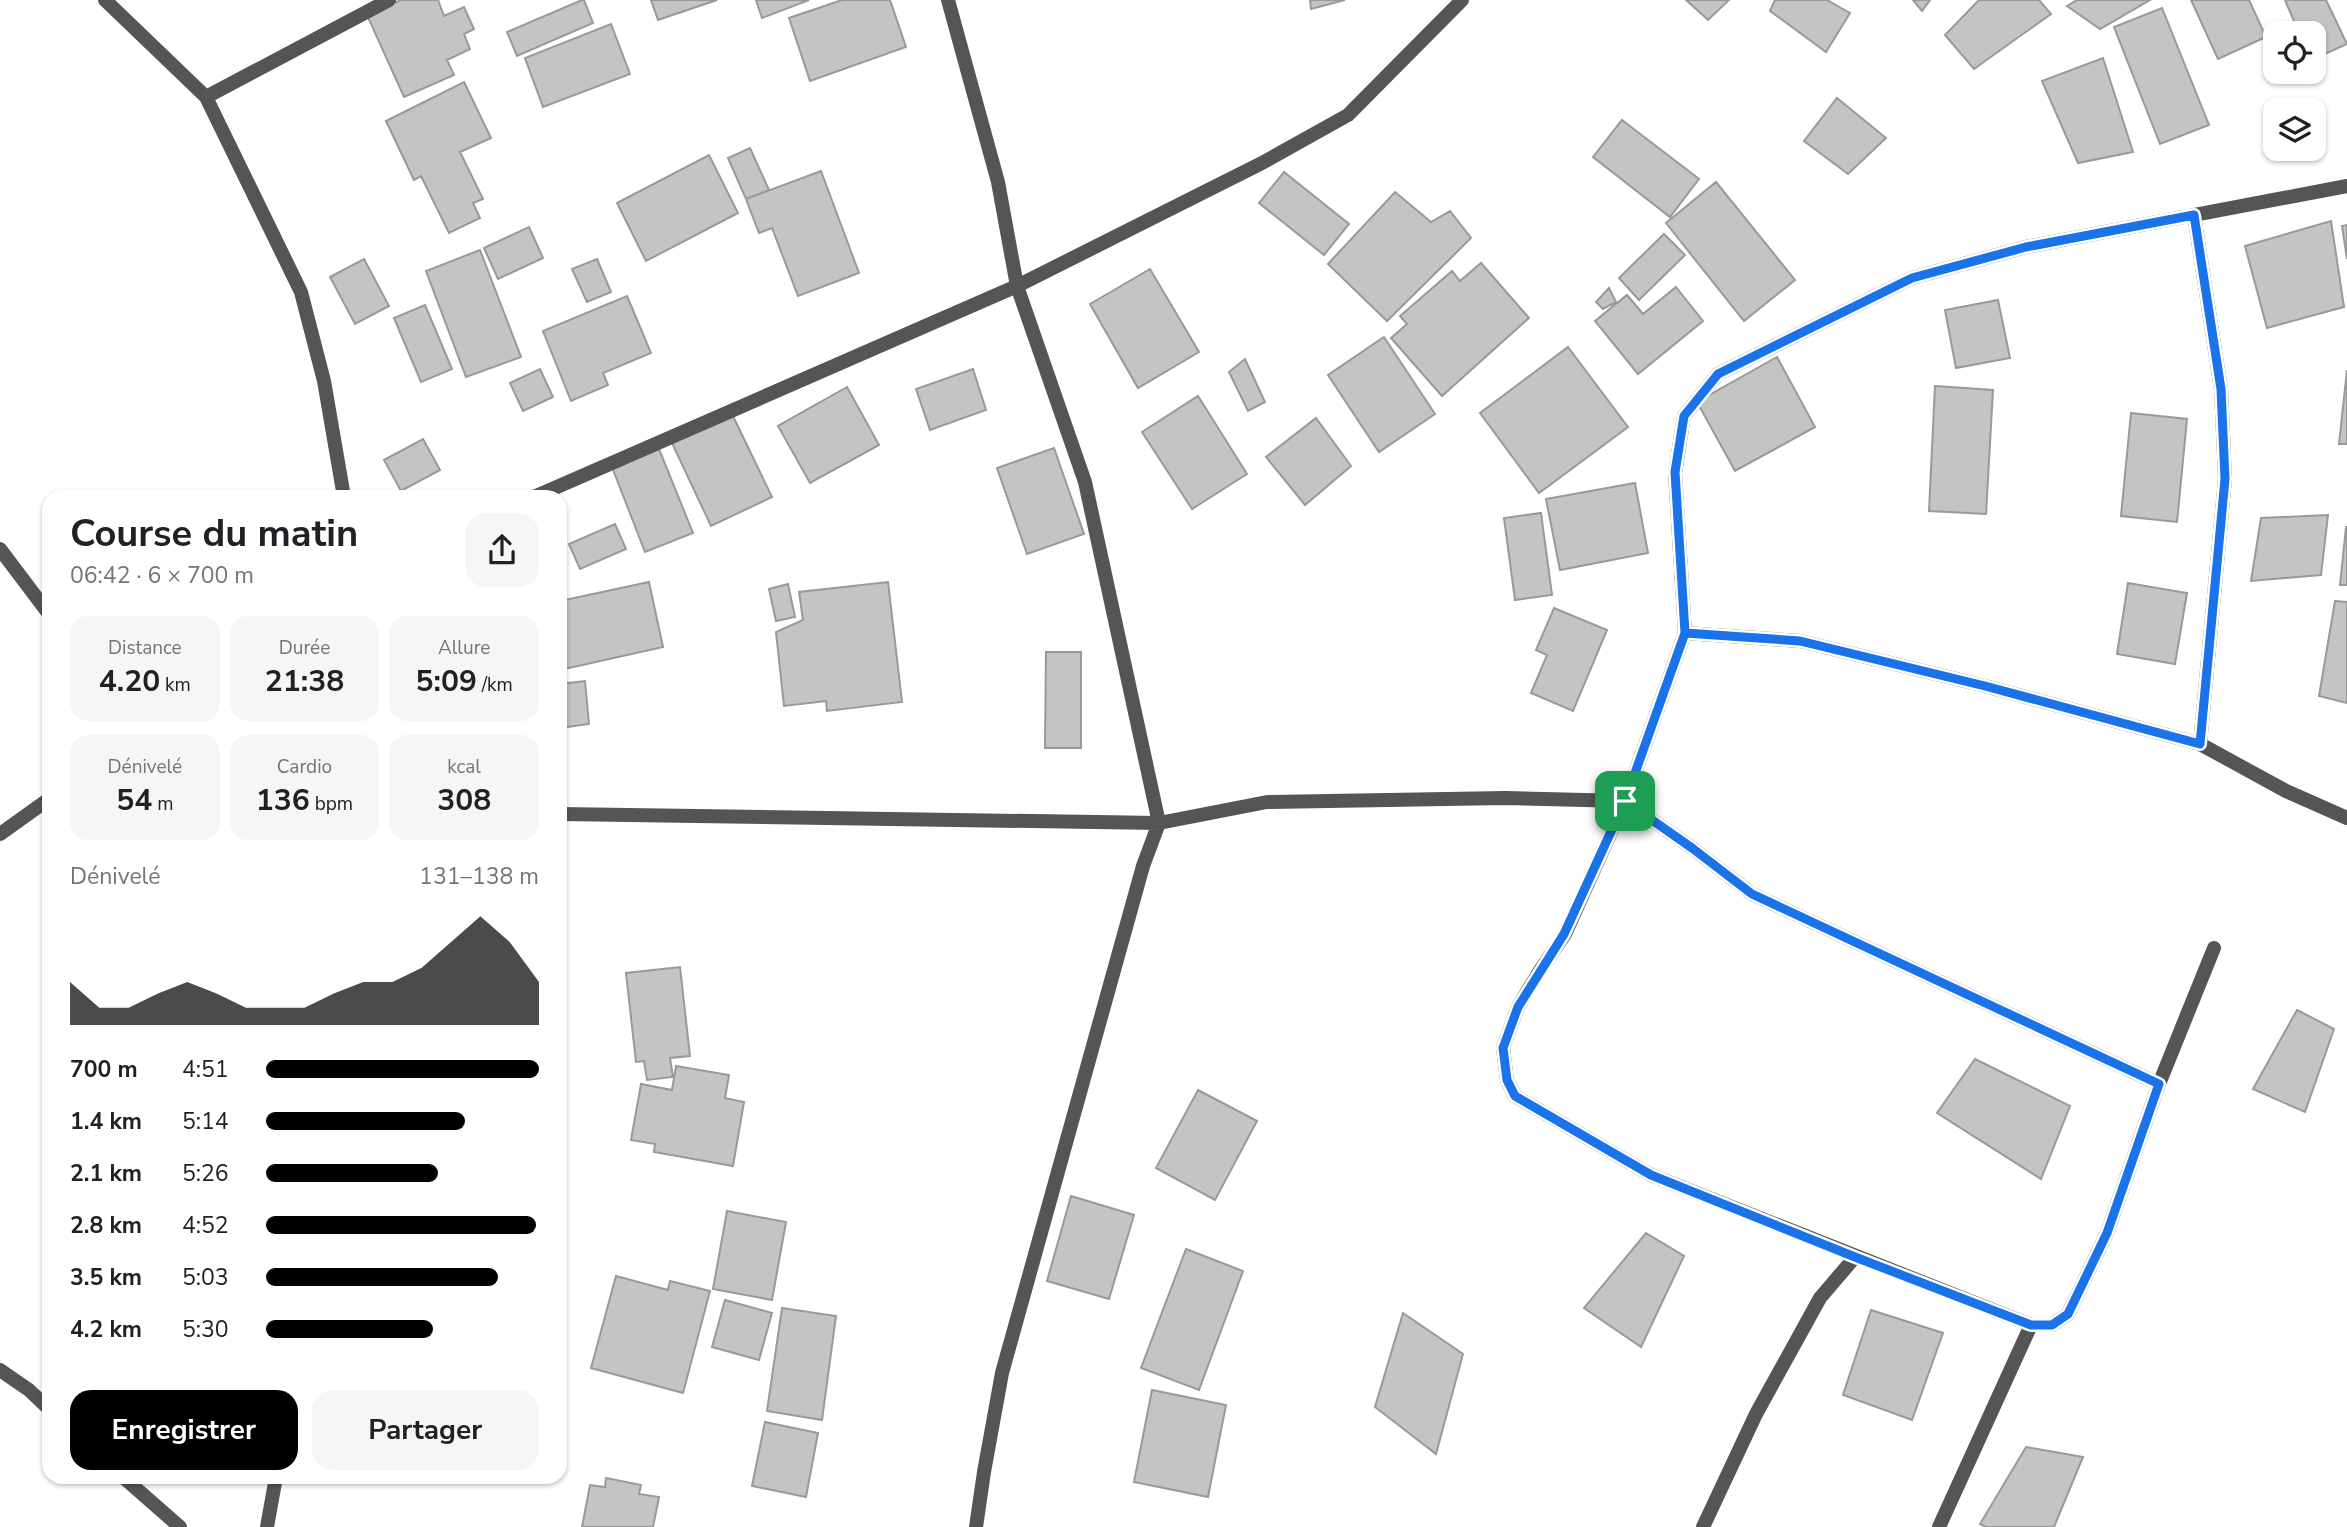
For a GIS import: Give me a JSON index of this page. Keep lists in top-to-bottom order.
{
  "page": {
    "heading": ["Course du matin", "06:42 · 6 × 700 m"],
    "stats": [
      ["Distance", "4.20 km"],
      ["Durée", "21:38"],
      ["Allure", "5:09 /km"],
      ["Dénivelé", "54 m"],
      ["Cardio", "136 bpm"],
      ["kcal", "308"]
    ],
    "chart": ["Dénivelé", "131–138 m"],
    "list": [
      {
        "name": "700 m",
        "note": "4:51"
      },
      {
        "name": "1.4 km",
        "note": "5:14"
      },
      {
        "name": "2.1 km",
        "note": "5:26"
      },
      {
        "name": "2.8 km",
        "note": "4:52"
      },
      {
        "name": "3.5 km",
        "note": "5:03"
      },
      {
        "name": "4.2 km",
        "note": "5:30"
      }
    ],
    "buttons": ["Enregistrer", "Partager"]
  }
}
